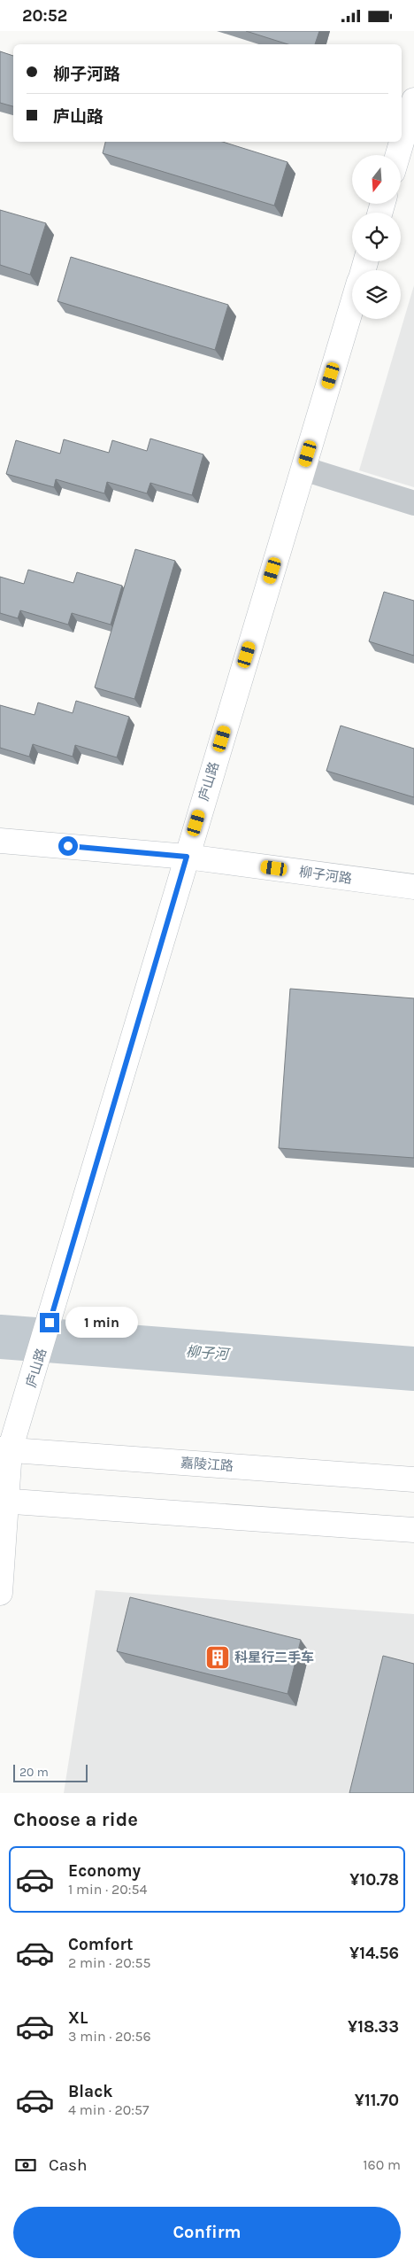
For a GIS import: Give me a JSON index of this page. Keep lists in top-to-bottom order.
{
  "streets": {
    "street": ["庐山路", "柳子河路", "嘉陵江路"]
  },
  "crossings": [
    ["庐山路", "柳子河路"],
    ["庐山路", "嘉陵江路"]
  ],
  "water": ["柳子河"],
  "places": {
    "building": ["科星行二手车"]
  },
  "scale_bar": "20 m",
  "north": "bottom",
  "page": {
    "status": "20:52",
    "banner": ["柳子河路", "庐山路"],
    "bubble": "1 min",
    "scale": "20 m",
    "heading": "Choose a ride",
    "list": [
      {
        "name": "Economy",
        "note": "1 min · 20:54",
        "value": "¥10.78"
      },
      {
        "name": "Comfort",
        "note": "2 min · 20:55",
        "value": "¥14.56"
      },
      {
        "name": "XL",
        "note": "3 min · 20:56",
        "value": "¥18.33"
      },
      {
        "name": "Black",
        "note": "4 min · 20:57",
        "value": "¥11.70"
      }
    ],
    "pay": ["Cash", "160 m"],
    "buttons": "Confirm"
  }
}
